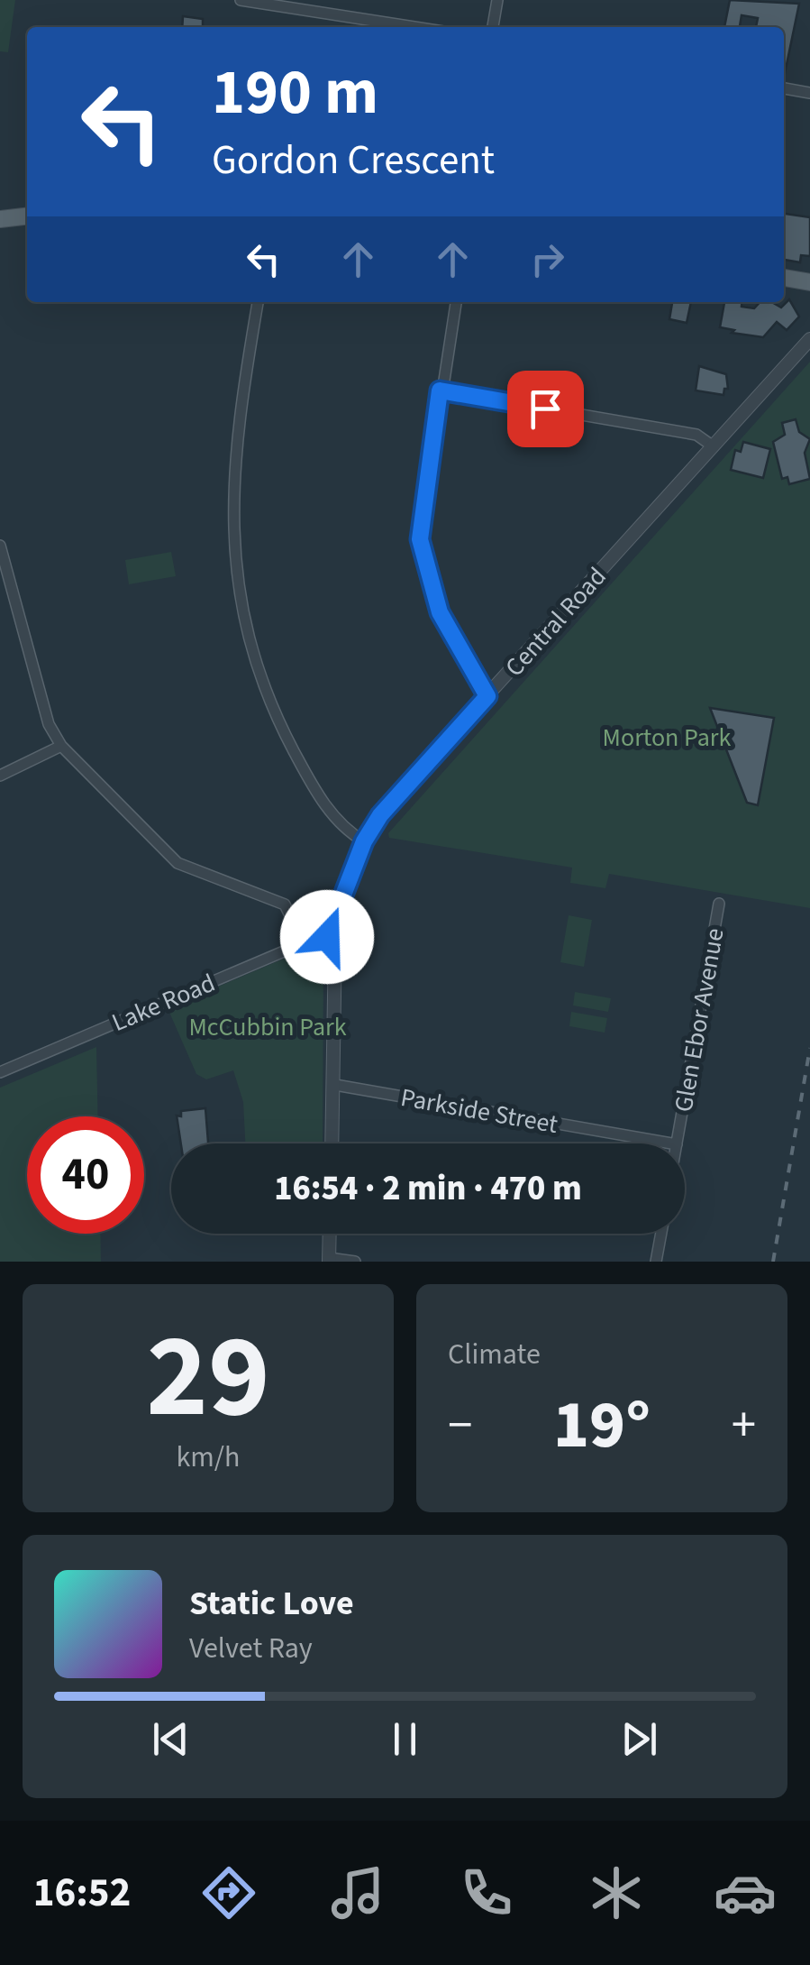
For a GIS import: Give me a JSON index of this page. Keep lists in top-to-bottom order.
{
  "streets": {
    "street": [
      "Central Road",
      "Lake Road",
      "Glen Ebor Avenue",
      "Parkside Street"
    ]
  },
  "crossings": [
    ["Central Road", "Lake Road"],
    ["Central Road", "Parkside Street"]
  ],
  "parks": ["Morton Park", "McCubbin Park"],
  "page": {
    "turn": ["190 m", "Gordon Crescent"],
    "limit": "40",
    "trip": "16:54 · 2 min · 470 m",
    "tile": [
      ["29", "km/h"],
      "Climate"
    ],
    "heat": ["−", "19°", "+"],
    "song": ["Static Love", "Velvet Ray"],
    "tabs": "16:52"
  }
}
